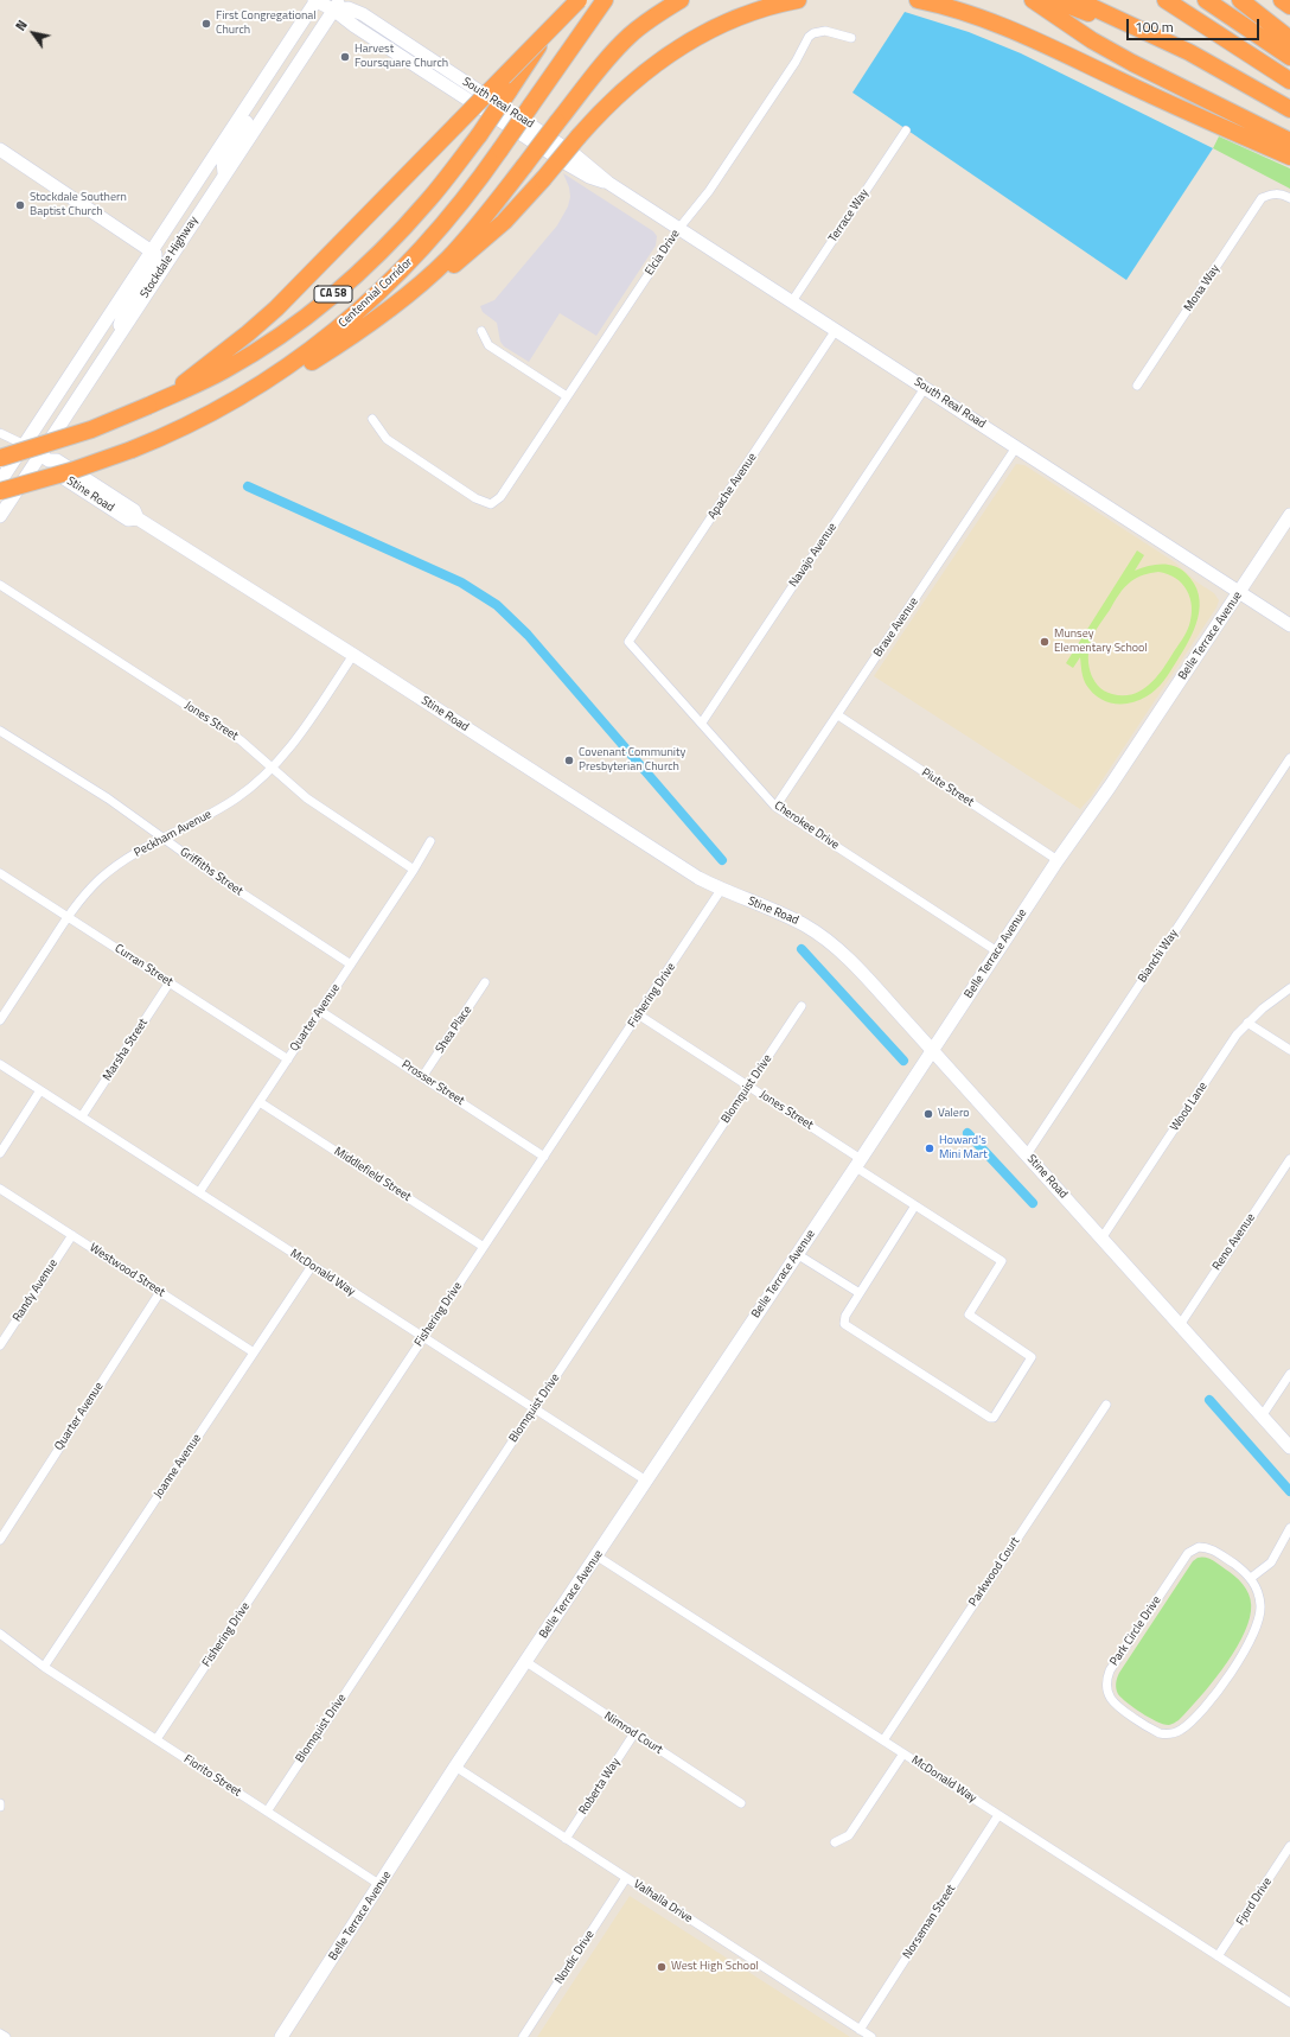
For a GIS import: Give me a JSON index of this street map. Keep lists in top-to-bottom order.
{
  "streets": {
    "highway": ["Centennial Corridor", "CA 58"],
    "street": [
      "South Real Road",
      "Terrace Way",
      "Elcia Drive",
      "Stockdale Highway",
      "Mona Way",
      "Apache Avenue",
      "Stine Road",
      "Navajo Avenue",
      "Brave Avenue",
      "Belle Terrace Avenue",
      "Jones Street",
      "Piute Street",
      "Cherokee Drive",
      "Peckham Avenue",
      "Griffiths Street",
      "Bianchi Way",
      "Curran Street",
      "Fishering Drive",
      "Quarter Avenue",
      "Shea Place",
      "Marsha Street",
      "Prosser Street",
      "Blomquist Drive",
      "Wood Lane",
      "Middlefield Street",
      "Reno Avenue",
      "Westwood Street",
      "McDonald Way",
      "Randy Avenue",
      "Joanne Avenue",
      "Parkwood Court",
      "Park Circle Drive",
      "Nimrod Court",
      "Fiorito Street",
      "Roberta Way",
      "Valhalla Drive",
      "Fjord Drive",
      "Norseman Street",
      "Nordic Drive"
    ]
  },
  "crossings": [
    ["South Real Road", "Terrace Way"],
    ["South Real Road", "Elcia Drive"],
    ["South Real Road", "Stockdale Highway"],
    ["South Real Road", "Apache Avenue"],
    ["South Real Road", "Navajo Avenue"],
    ["South Real Road", "Brave Avenue"],
    ["South Real Road", "Belle Terrace Avenue"],
    ["Stockdale Highway", "Stine Road"],
    ["Apache Avenue", "Cherokee Drive"],
    ["Stine Road", "Belle Terrace Avenue"],
    ["Stine Road", "Peckham Avenue"],
    ["Stine Road", "Bianchi Way"],
    ["Stine Road", "Fishering Drive"],
    ["Stine Road", "Wood Lane"],
    ["Stine Road", "Reno Avenue"],
    ["Navajo Avenue", "Cherokee Drive"],
    ["Brave Avenue", "Piute Street"],
    ["Brave Avenue", "Cherokee Drive"],
    ["Belle Terrace Avenue", "Jones Street"],
    ["Belle Terrace Avenue", "Piute Street"],
    ["Belle Terrace Avenue", "Cherokee Drive"],
    ["Belle Terrace Avenue", "McDonald Way"],
    ["Belle Terrace Avenue", "Nimrod Court"],
    ["Belle Terrace Avenue", "Fiorito Street"],
    ["Belle Terrace Avenue", "Valhalla Drive"],
    ["Jones Street", "Peckham Avenue"],
    ["Jones Street", "Fishering Drive"],
    ["Jones Street", "Quarter Avenue"],
    ["Jones Street", "Blomquist Drive"],
    ["Peckham Avenue", "Griffiths Street"],
    ["Peckham Avenue", "Curran Street"],
    ["Griffiths Street", "Quarter Avenue"],
    ["Curran Street", "Quarter Avenue"],
    ["Curran Street", "Marsha Street"],
    ["Fishering Drive", "Prosser Street"],
    ["Fishering Drive", "Middlefield Street"],
    ["Fishering Drive", "McDonald Way"],
    ["Fishering Drive", "Fiorito Street"],
    ["Quarter Avenue", "Prosser Street"],
    ["Quarter Avenue", "Middlefield Street"],
    ["Quarter Avenue", "Westwood Street"],
    ["Quarter Avenue", "McDonald Way"],
    ["Shea Place", "Prosser Street"],
    ["Marsha Street", "McDonald Way"],
    ["Blomquist Drive", "McDonald Way"],
    ["Blomquist Drive", "Fiorito Street"],
    ["Westwood Street", "Randy Avenue"],
    ["Westwood Street", "Joanne Avenue"],
    ["McDonald Way", "Joanne Avenue"],
    ["McDonald Way", "Parkwood Court"],
    ["McDonald Way", "Fjord Drive"],
    ["McDonald Way", "Norseman Street"],
    ["Joanne Avenue", "Fiorito Street"],
    ["Nimrod Court", "Roberta Way"],
    ["Roberta Way", "Valhalla Drive"],
    ["Valhalla Drive", "Norseman Street"],
    ["Valhalla Drive", "Nordic Drive"]
  ],
  "places": [
    "First Congregational Church",
    "Harvest Foursquare Church",
    "Stockdale Southern Baptist Church",
    "Munsey Elementary School",
    "Covenant Community Presbyterian Church",
    "Valero",
    "Howard's Mini Mart",
    "West High School"
  ],
  "scale_bar": "100 m",
  "north": "top left"
}
